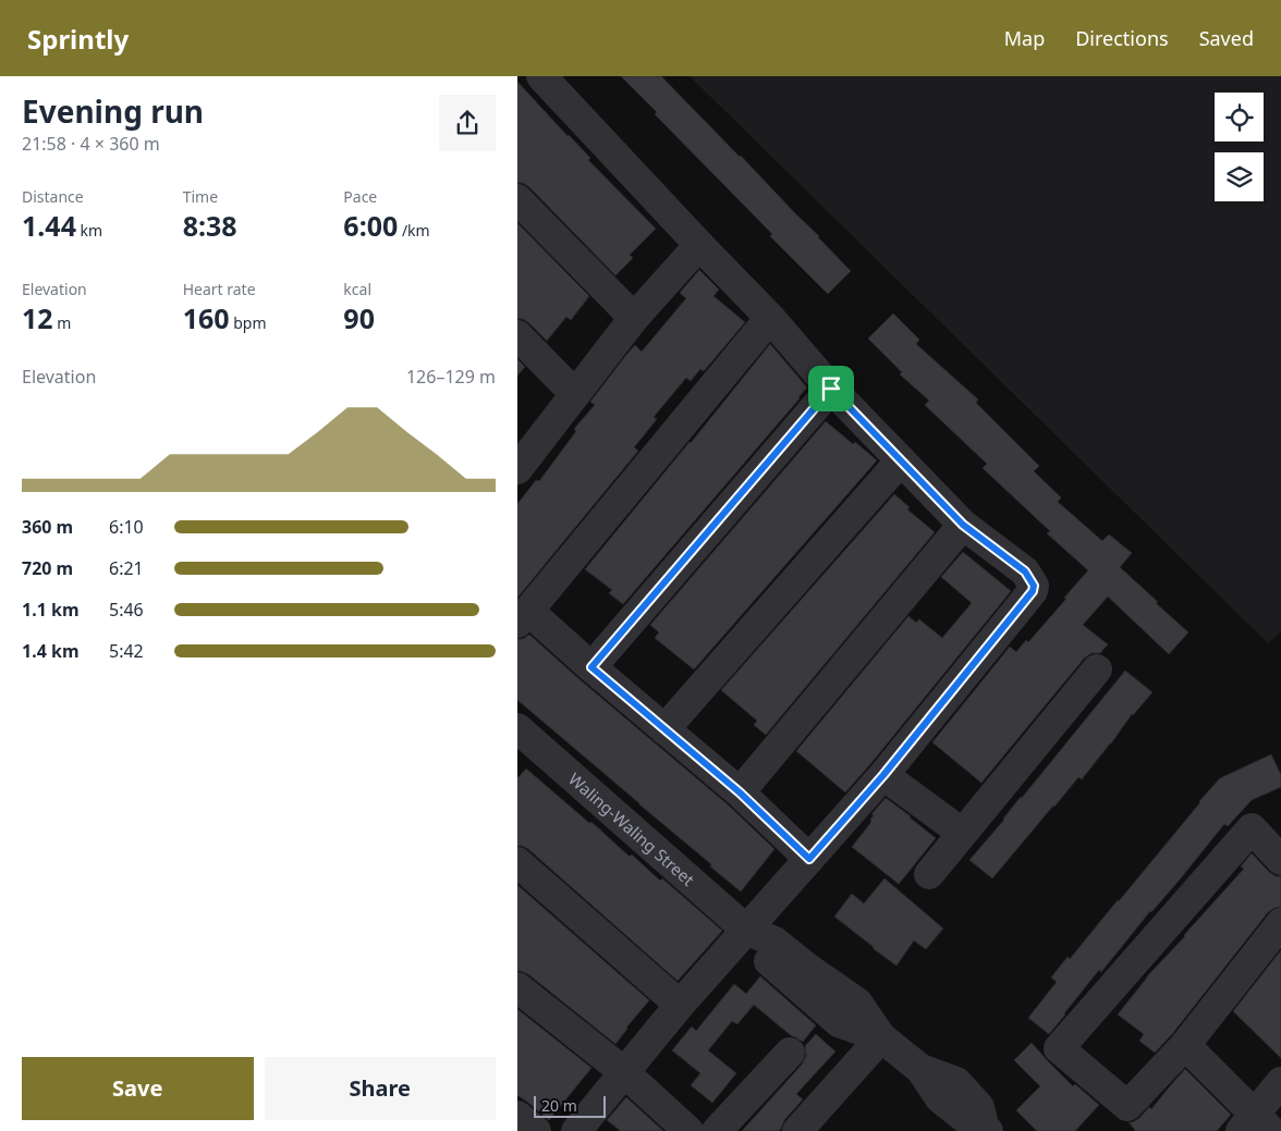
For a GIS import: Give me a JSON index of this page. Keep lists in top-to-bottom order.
{
  "streets": {
    "street": ["Waling-Waling Street"]
  },
  "scale_bar": "20 m",
  "page": {
    "header": "Sprintly",
    "nav": ["Map", "Directions", "Saved"],
    "heading": ["Evening run", "21:58 · 4 × 360 m"],
    "stats": [
      ["Distance", "1.44 km"],
      ["Time", "8:38"],
      ["Pace", "6:00 /km"],
      ["Elevation", "12 m"],
      ["Heart rate", "160 bpm"],
      ["kcal", "90"]
    ],
    "chart": ["Elevation", "126–129 m"],
    "list": [
      {
        "name": "360 m",
        "note": "6:10"
      },
      {
        "name": "720 m",
        "note": "6:21"
      },
      {
        "name": "1.1 km",
        "note": "5:46"
      },
      {
        "name": "1.4 km",
        "note": "5:42"
      }
    ],
    "buttons": ["Save", "Share"],
    "scale": "20 m"
  }
}
